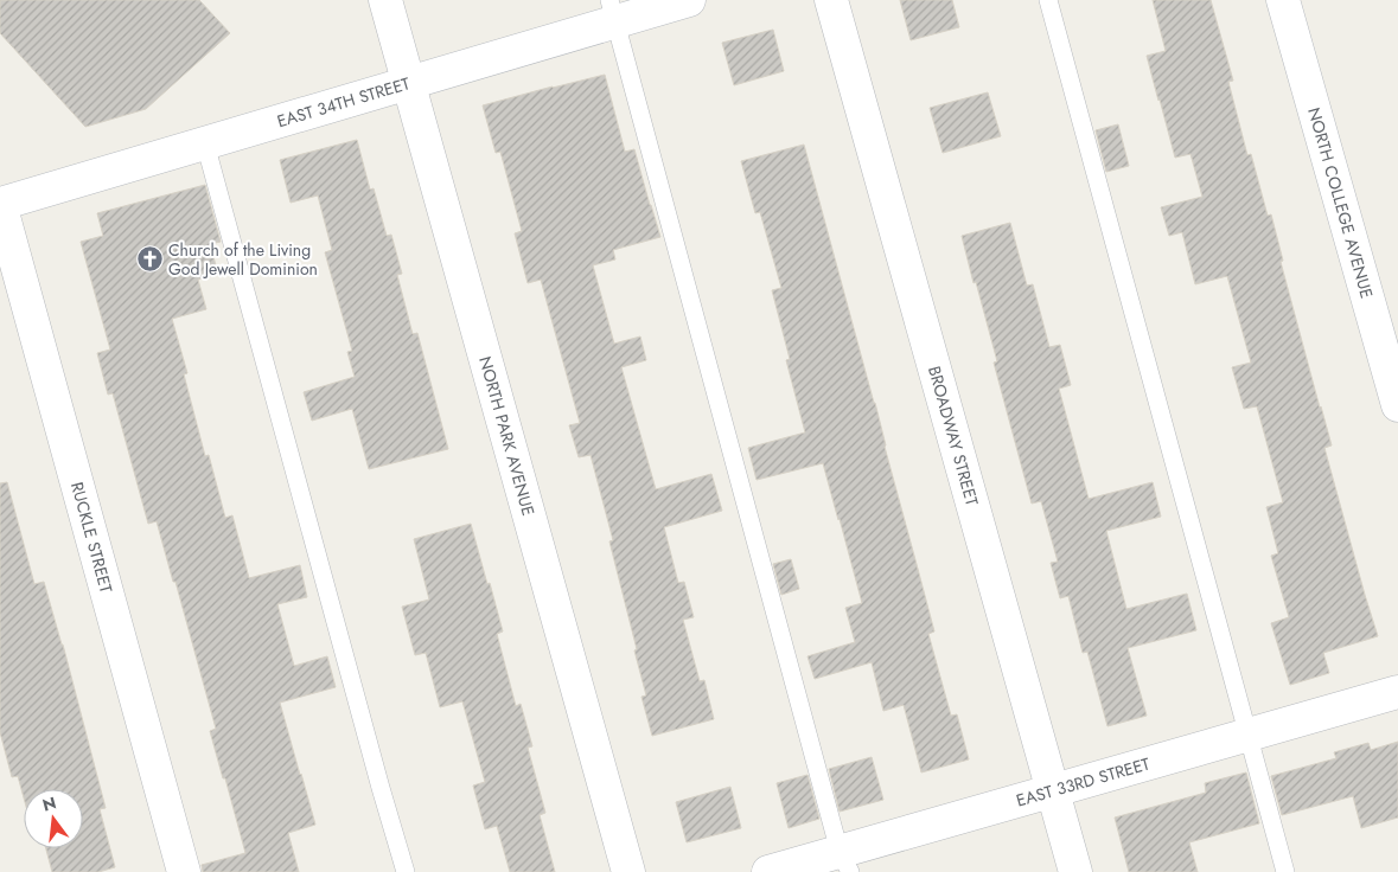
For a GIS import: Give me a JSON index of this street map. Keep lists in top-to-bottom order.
{
  "streets": {
    "street": [
      "EAST 34TH STREET",
      "NORTH COLLEGE AVENUE",
      "NORTH PARK AVENUE",
      "BROADWAY STREET",
      "RUCKLE STREET",
      "EAST 33RD STREET"
    ]
  },
  "crossings": [
    ["EAST 34TH STREET", "NORTH PARK AVENUE"],
    ["EAST 34TH STREET", "RUCKLE STREET"],
    ["BROADWAY STREET", "EAST 33RD STREET"]
  ],
  "places": {
    "church": ["Church of the Living God Jewell Dominion"]
  },
  "north": "top"
}
